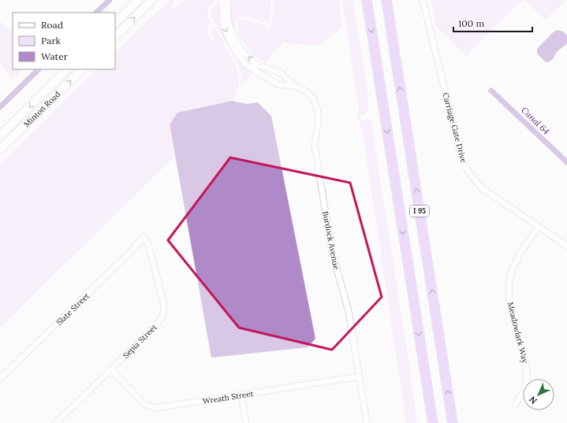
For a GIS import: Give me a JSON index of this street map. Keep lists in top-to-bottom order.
{
  "streets": {
    "highway": ["I 95"],
    "main road": ["Minton Road"],
    "street": [
      "Carriage Gate Drive",
      "Burdock Avenue",
      "Slate Street",
      "Meadowlark Way",
      "Sepia Street",
      "Wreath Street"
    ]
  },
  "crossings": [
    ["Carriage Gate Drive", "Meadowlark Way"],
    ["Burdock Avenue", "Wreath Street"],
    ["Slate Street", "Sepia Street"],
    ["Sepia Street", "Wreath Street"]
  ],
  "water": ["Canal 64"],
  "legend": ["Road", "Park", "Water"],
  "scale_bar": "100 m",
  "north": "bottom left"
}
